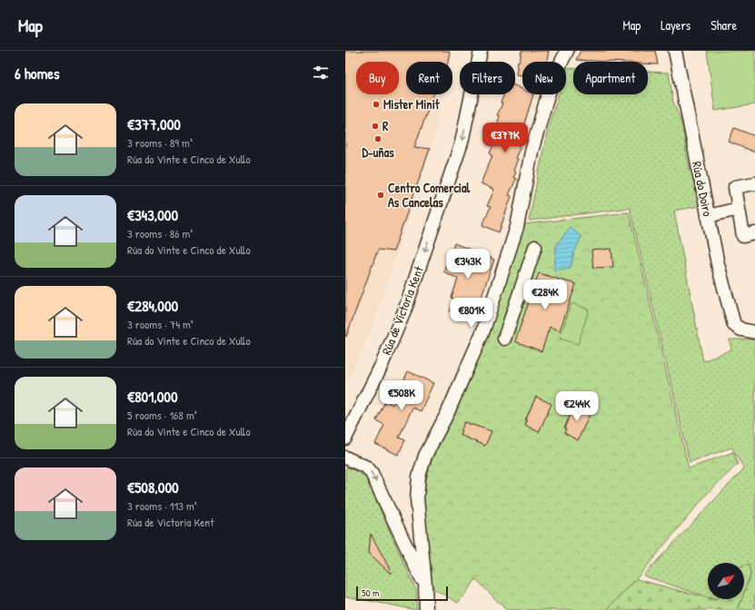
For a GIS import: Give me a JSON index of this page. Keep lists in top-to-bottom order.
{
  "streets": {
    "street": ["Rúa do Doiro", "Rúa de Victoria Kent"]
  },
  "places": [
    "Mister Minit",
    "R",
    "D-uñas",
    "Centro Comercial As Cancelas"
  ],
  "scale_bar": "50 m",
  "north": "top right",
  "page": {
    "header": "Map",
    "nav": ["Map", "Layers", "Share"],
    "heading": "6 homes",
    "chip": [
      "Buy",
      "Rent",
      "Filters",
      "New",
      "Apartment"
    ],
    "list": [
      {
        "name": "€377,000",
        "note": "3 rooms · 89 m² · Rúa do Vinte e Cinco de Xullo"
      },
      {
        "name": "€343,000",
        "note": "3 rooms · 86 m² · Rúa do Vinte e Cinco de Xullo"
      },
      {
        "name": "€284,000",
        "note": "3 rooms · 74 m² · Rúa do Vinte e Cinco de Xullo"
      },
      {
        "name": "€801,000",
        "note": "5 rooms · 168 m² · Rúa do Vinte e Cinco de Xullo"
      },
      {
        "name": "€508,000",
        "note": "3 rooms · 113 m² · Rúa de Victoria Kent"
      }
    ],
    "price": [
      "€377K",
      "€343K",
      "€284K",
      "€801K",
      "€508K",
      "€244K"
    ],
    "scale": "50 m"
  }
}
